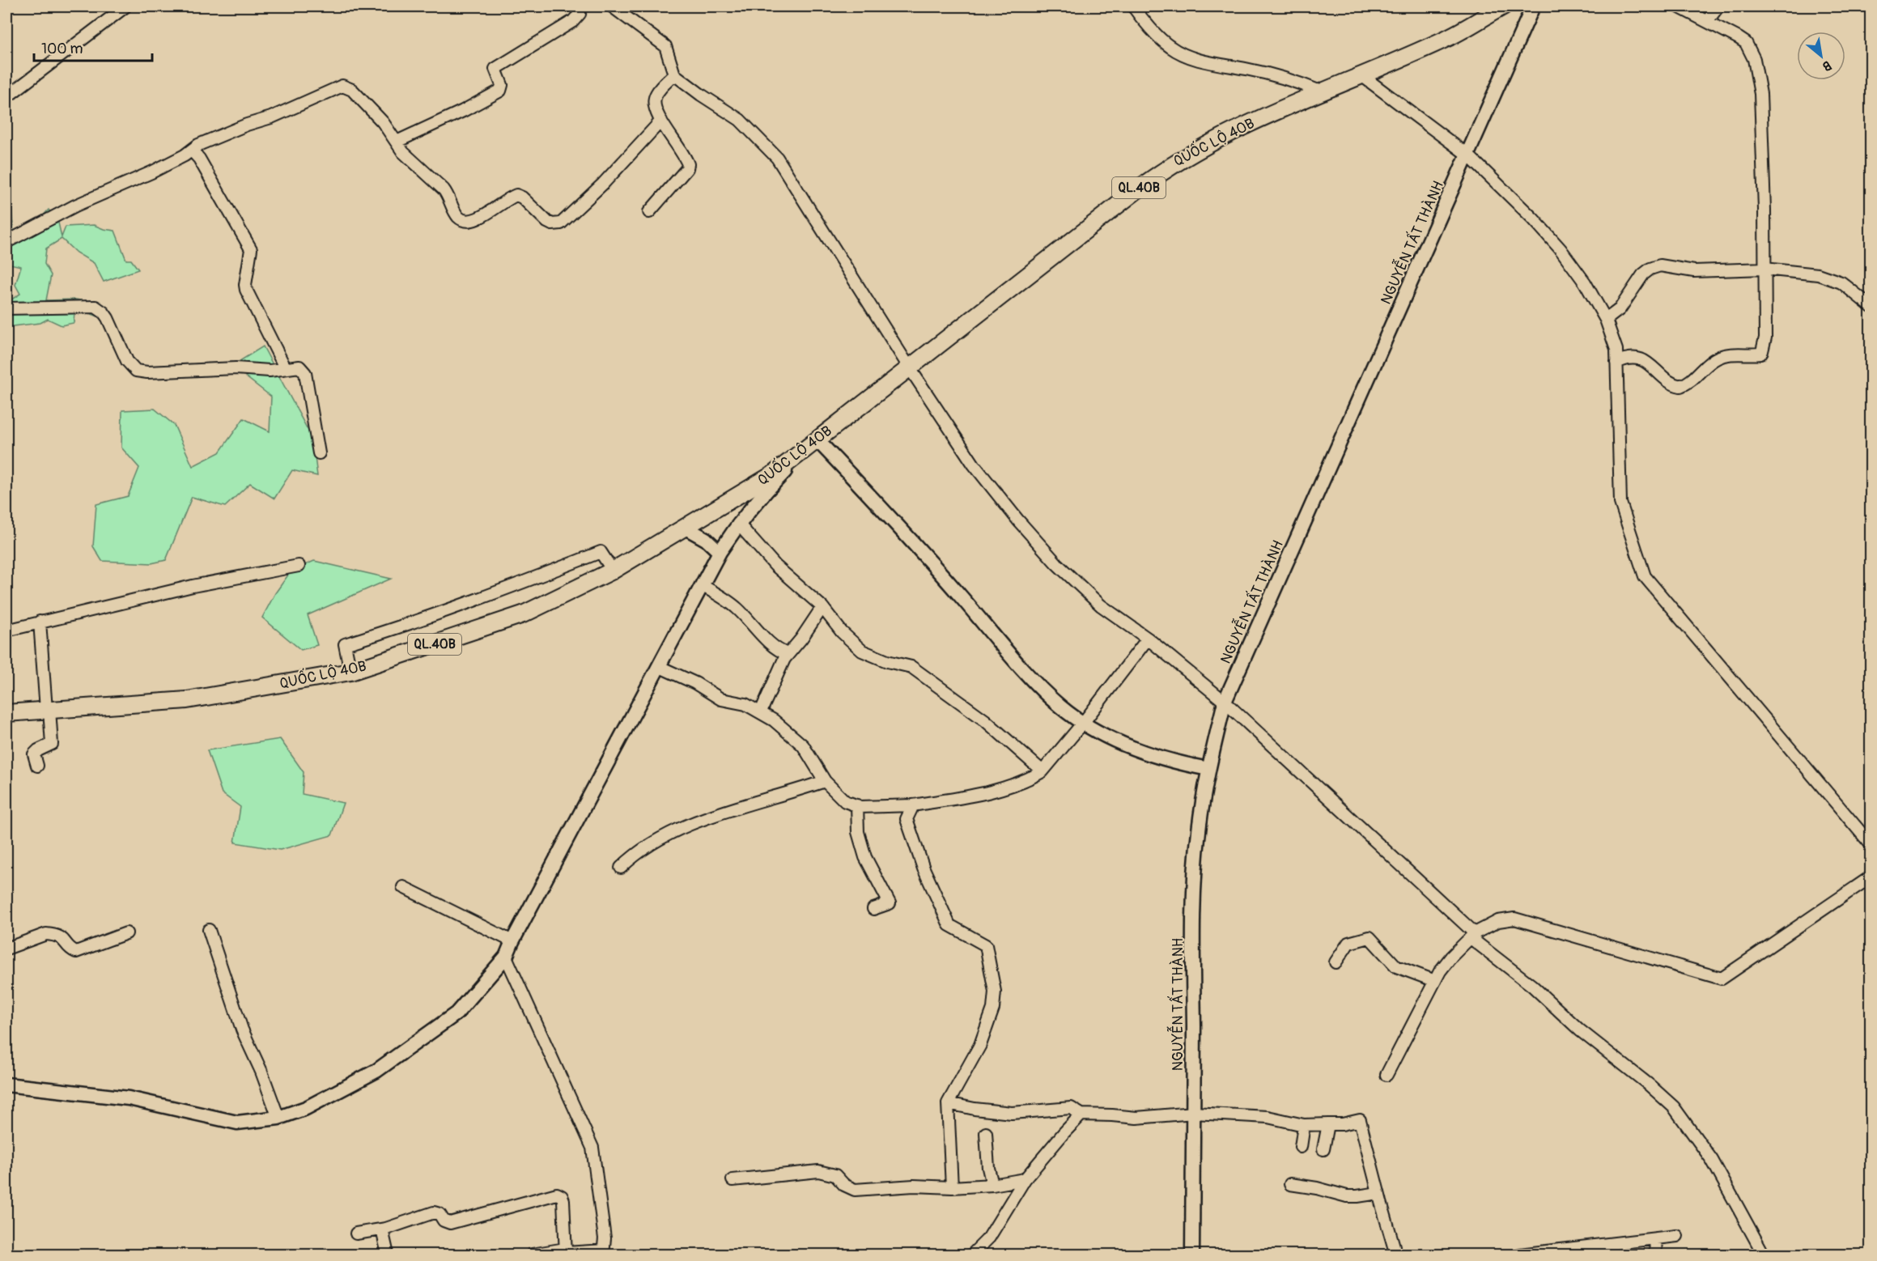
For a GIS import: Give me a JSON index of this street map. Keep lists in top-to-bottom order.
{
  "streets": {
    "highway": ["QUỐC LỘ 40B", "QL.40B"],
    "main road": ["NGUYỄN TẤT THÀNH"]
  },
  "scale_bar": "100 m",
  "north": "bottom right"
}
